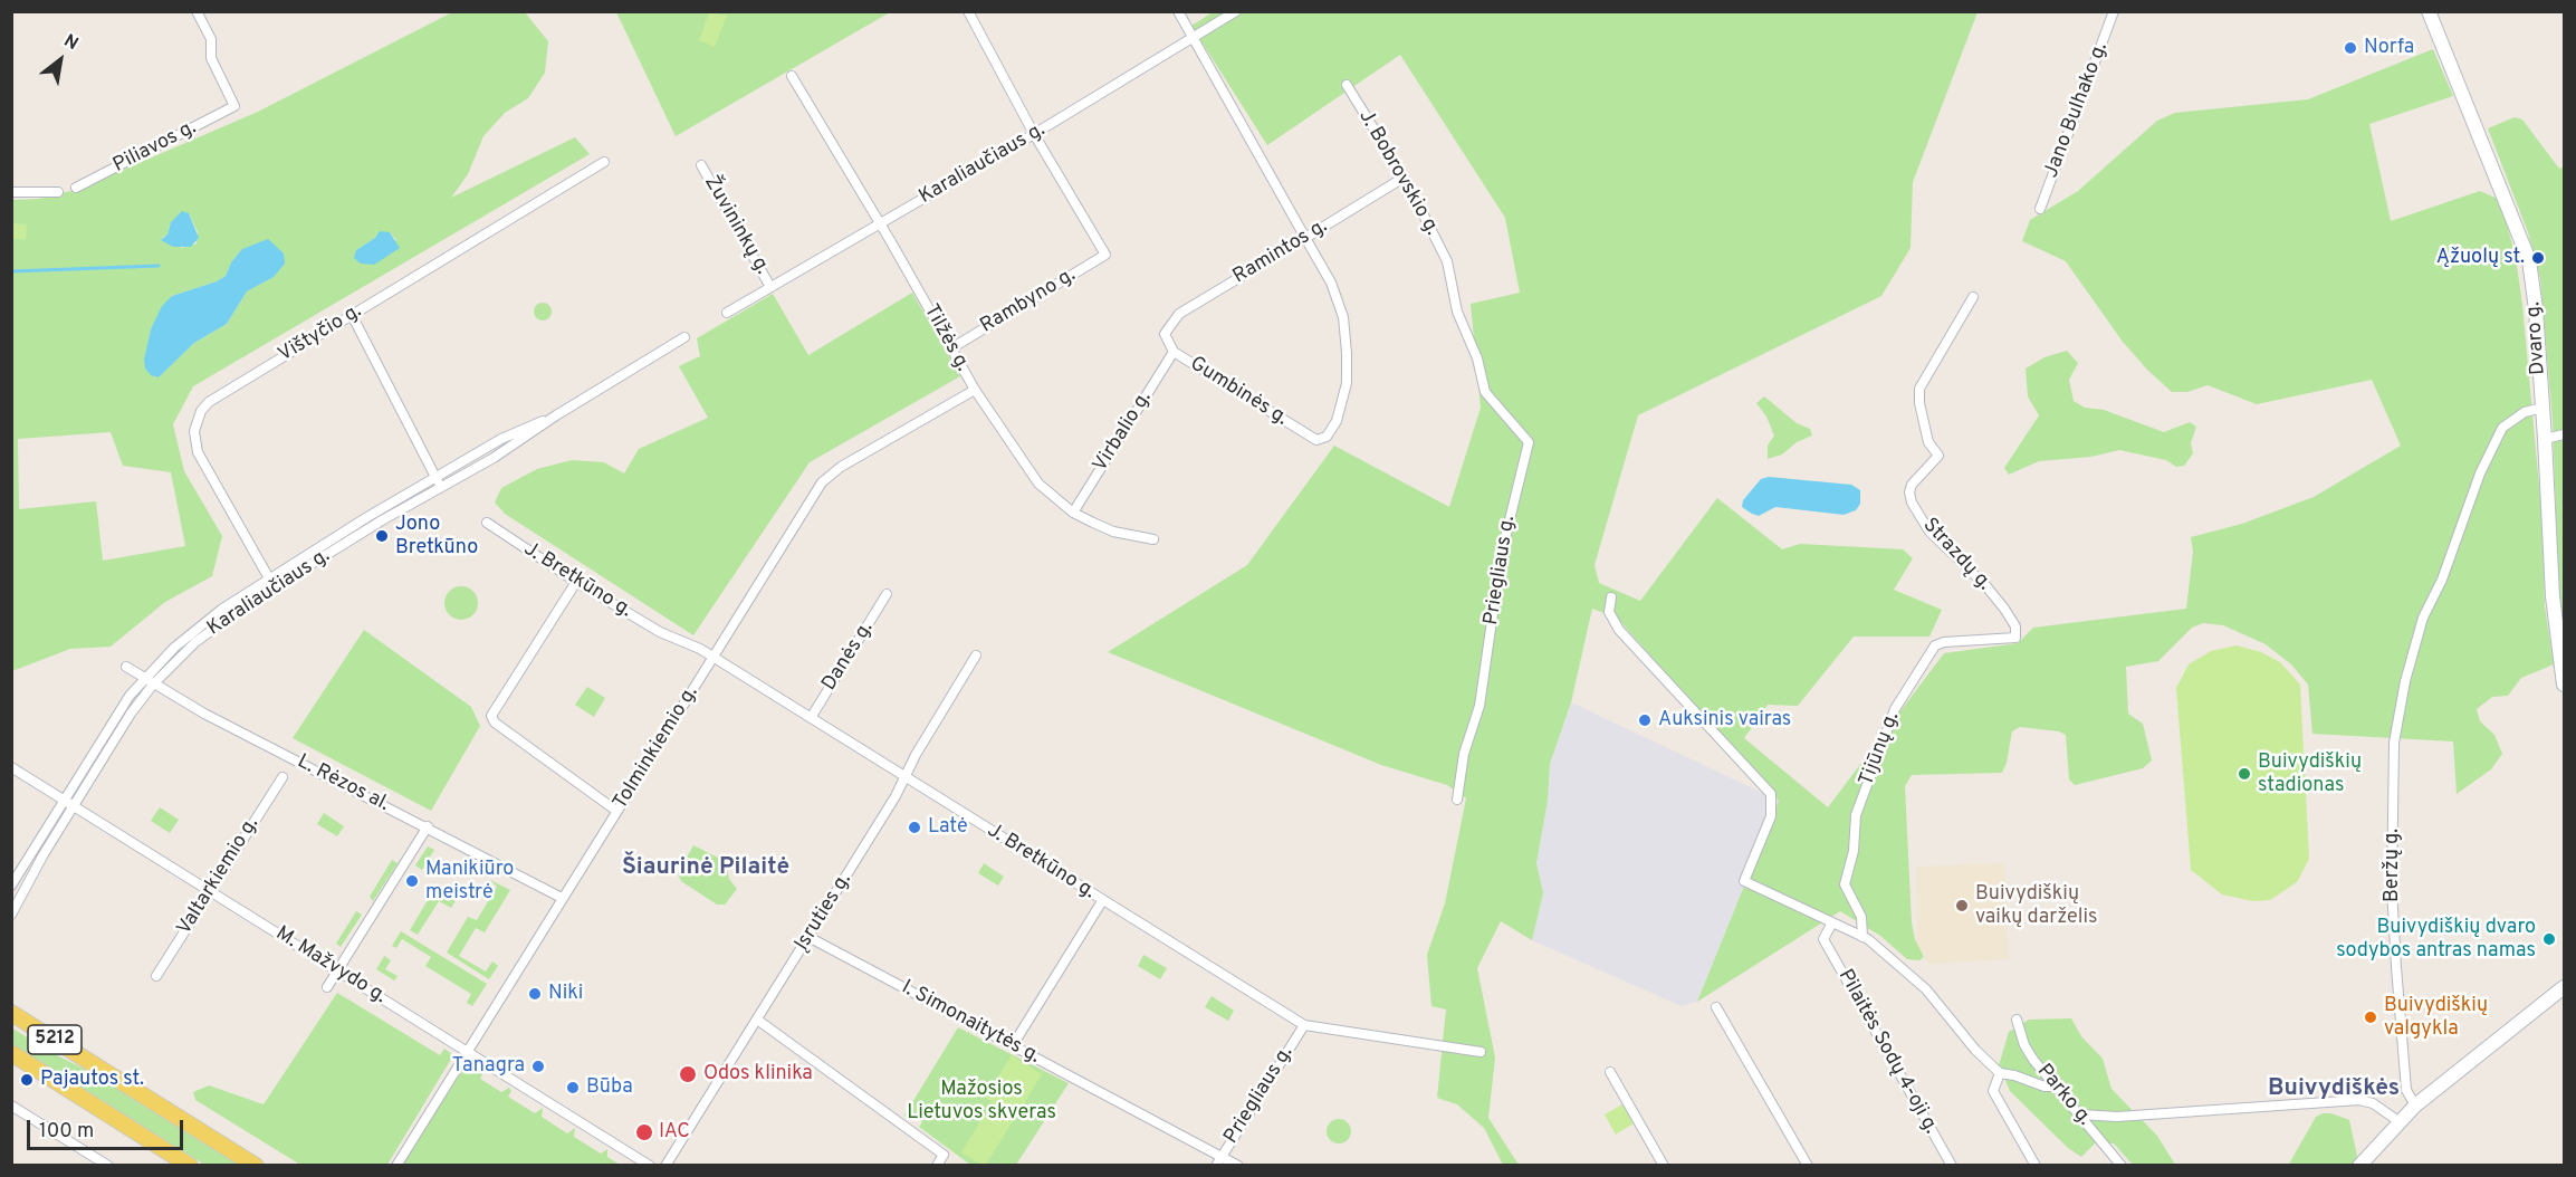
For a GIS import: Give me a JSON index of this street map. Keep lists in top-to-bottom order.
{
  "streets": {
    "main road": ["Dvaro g.", "5212"],
    "street": [
      "Jano Bulhako g.",
      "Piliavos g.",
      "Karaliaučiaus g.",
      "J. Bobrovskio g.",
      "Žuvininkų g.",
      "Ramintos g.",
      "Rambyno g.",
      "Vištyčio g.",
      "Tilžės g.",
      "Gumbinės g.",
      "Virbalio g.",
      "Strazdų g.",
      "Priegliaus g.",
      "J. Bretkūno g.",
      "Danės g.",
      "Tolminkiemio g.",
      "Tijūnų g.",
      "L. Rėzos al.",
      "Beržų g.",
      "Valtarkiemio g.",
      "Įsruties g.",
      "M. Mažvydo g.",
      "I. Simonaitytės g.",
      "Pilaitės Sodų 4-oji g.",
      "Parko g."
    ]
  },
  "crossings": [
    ["Karaliaučiaus g.", "Žuvininkų g."],
    ["Karaliaučiaus g.", "Rambyno g."],
    ["Karaliaučiaus g.", "Vištyčio g."],
    ["Karaliaučiaus g.", "Tilžės g."],
    ["Karaliaučiaus g.", "L. Rėzos al."],
    ["Karaliaučiaus g.", "M. Mažvydo g."],
    ["J. Bobrovskio g.", "Ramintos g."],
    ["J. Bobrovskio g.", "Priegliaus g."],
    ["Ramintos g.", "Gumbinės g."],
    ["Rambyno g.", "Tilžės g."],
    ["Tilžės g.", "Virbalio g."],
    ["Tilžės g.", "Tolminkiemio g."],
    ["Dvaro g.", "Beržų g."],
    ["Gumbinės g.", "Virbalio g."],
    ["Strazdų g.", "Tijūnų g."],
    ["Priegliaus g.", "J. Bretkūno g."],
    ["Priegliaus g.", "I. Simonaitytės g."],
    ["J. Bretkūno g.", "Danės g."],
    ["J. Bretkūno g.", "Tolminkiemio g."],
    ["J. Bretkūno g.", "Įsruties g."],
    ["Tolminkiemio g.", "L. Rėzos al."],
    ["Tolminkiemio g.", "M. Mažvydo g."],
    ["Valtarkiemio g.", "M. Mažvydo g."],
    ["Įsruties g.", "I. Simonaitytės g."]
  ],
  "districts": ["Šiaurinė Pilaitė", "Buivydiškės"],
  "parks": ["Mažosios Lietuvos skveras"],
  "places": [
    "Norfa",
    "Ąžuolų st.",
    "Jono Bretkūno",
    "Auksinis vairas",
    "Buivydiškių stadionas",
    "Latė",
    "Manikiūro meistrė",
    "Buivydiškių vaikų darželis",
    "Buivydiškių dvaro sodybos antras namas",
    "Niki",
    "Buivydiškių valgykla",
    "Tanagra",
    "Odos klinika",
    "Pajautos st.",
    "Būba",
    "IAC"
  ],
  "scale_bar": "100 m",
  "north": "top right"
}
